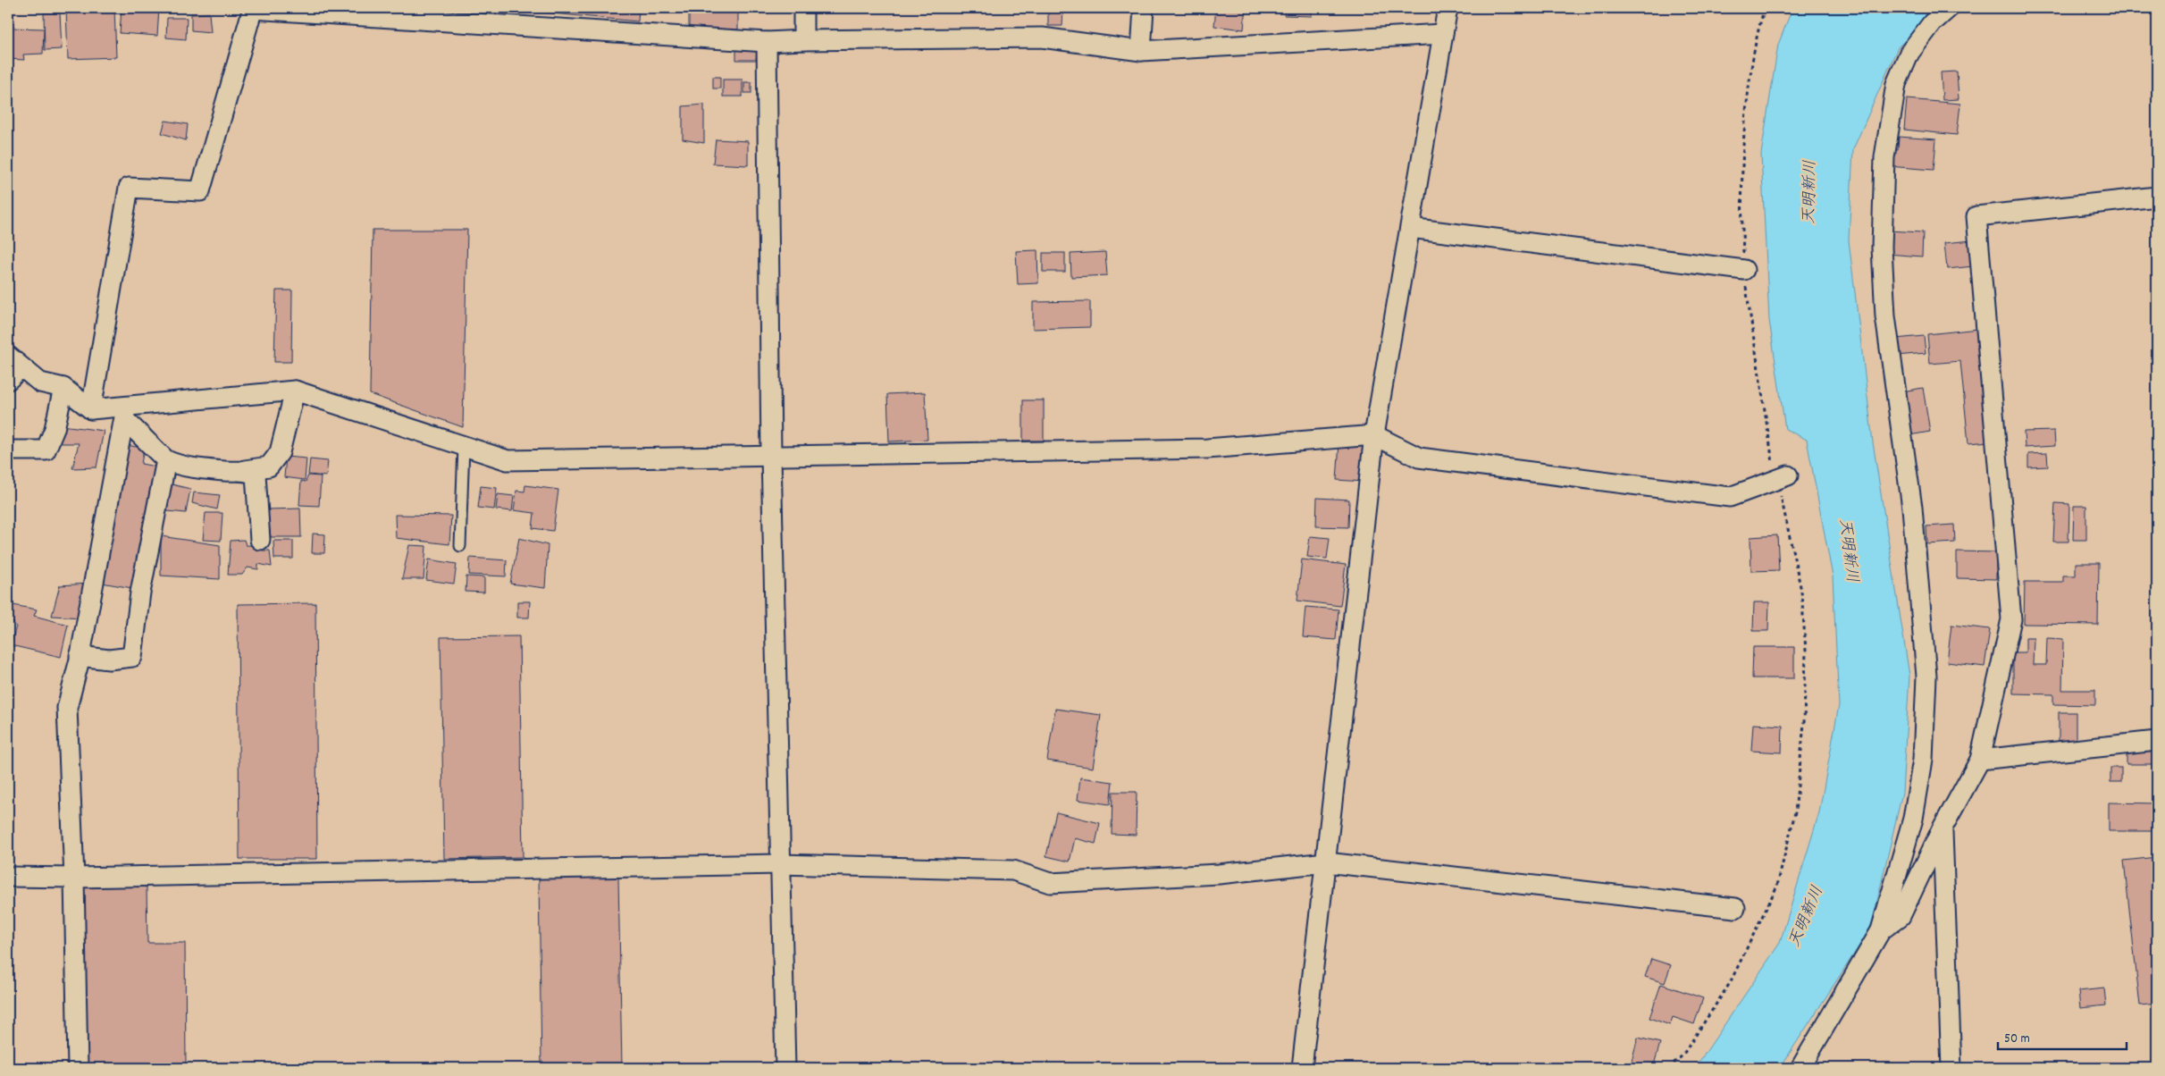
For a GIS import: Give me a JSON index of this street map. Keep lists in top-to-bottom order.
{
  "water": ["天明新川"],
  "scale_bar": "50 m"
}
